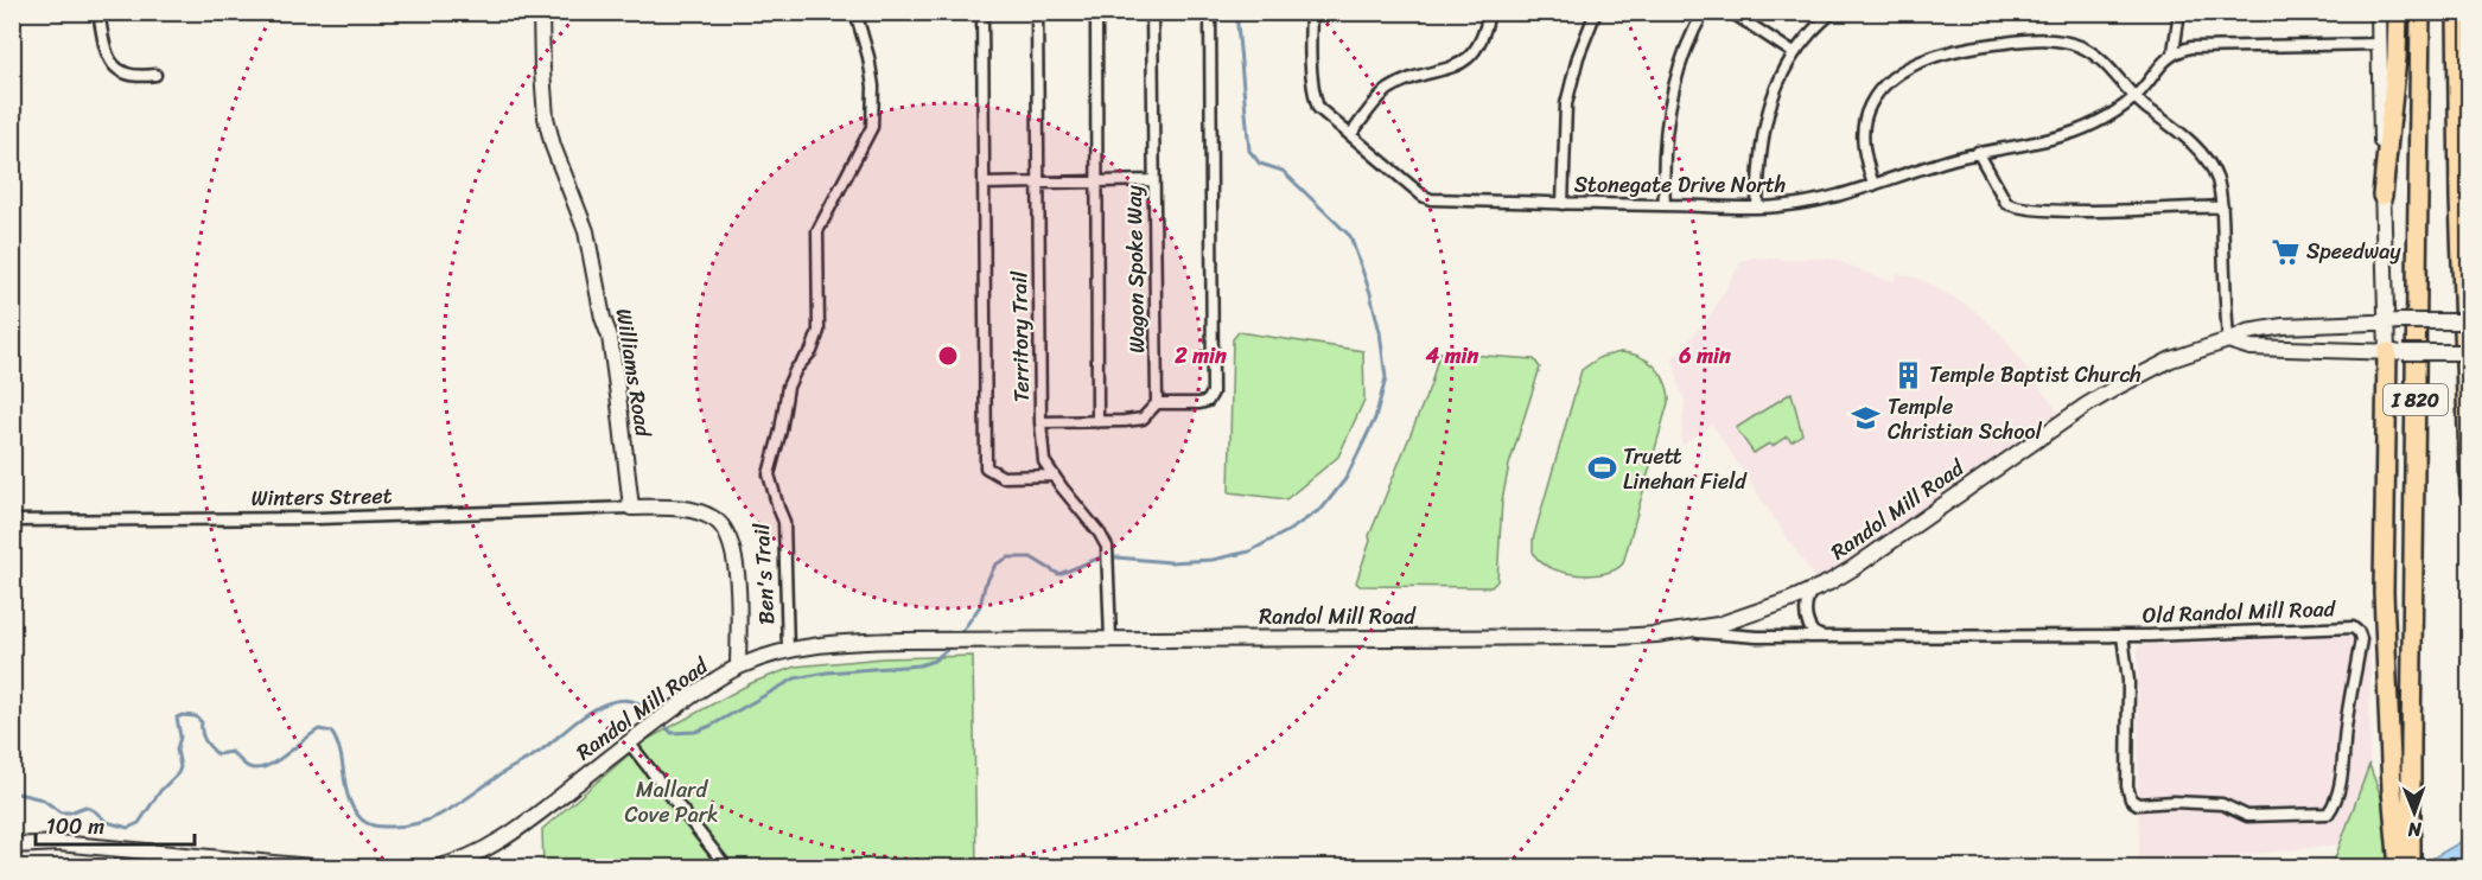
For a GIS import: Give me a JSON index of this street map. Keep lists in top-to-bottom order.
{
  "streets": {
    "highway": ["I 820"],
    "main road": ["Williams Road", "Randol Mill Road"],
    "street": [
      "Stonegate Drive North",
      "Wagon Spoke Way",
      "Territory Trail",
      "Winters Street",
      "Ben's Trail",
      "Old Randol Mill Road"
    ]
  },
  "crossings": [
    ["Territory Trail", "Randol Mill Road"],
    ["Williams Road", "Winters Street"],
    ["Randol Mill Road", "Ben's Trail"],
    ["Randol Mill Road", "Old Randol Mill Road"]
  ],
  "parks": ["Mallard Cove Park"],
  "places": {
    "supermarket": ["Speedway"],
    "building": ["Temple Baptist Church"],
    "school or university": ["Temple Christian School"],
    "sports": ["Truett Linehan Field"]
  },
  "scale_bar": "100 m",
  "north": "bottom",
  "rings": ["2 min", "4 min", "6 min"]
}
